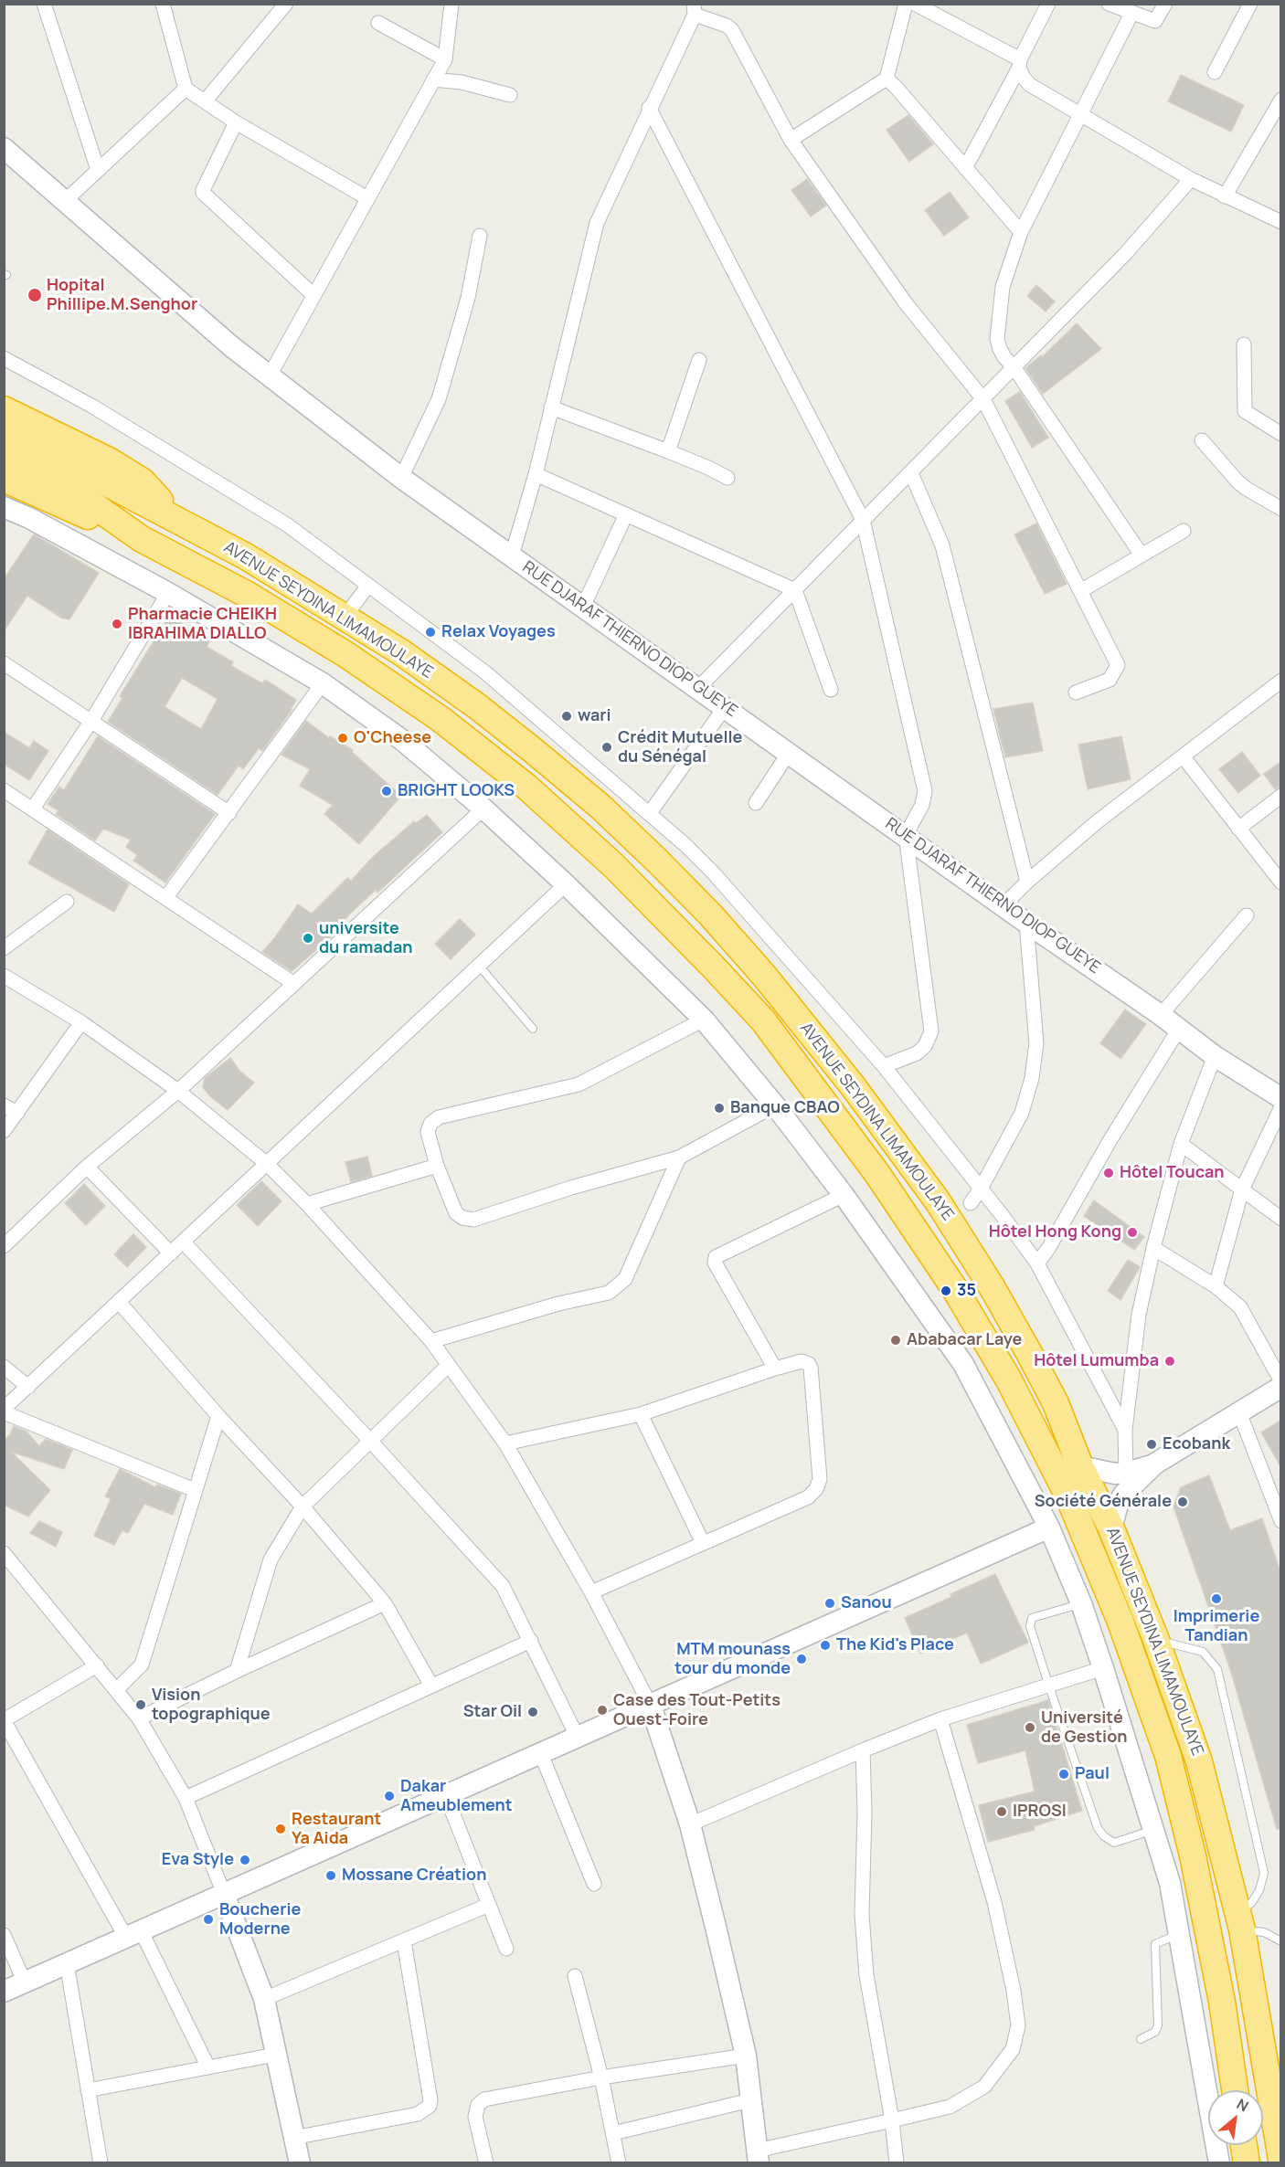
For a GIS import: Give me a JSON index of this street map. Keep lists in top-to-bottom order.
{
  "streets": {
    "highway": ["AVENUE SEYDINA LIMAMOULAYE"],
    "street": ["RUE DJARAF THIERNO DIOP GUEYE"]
  },
  "places": [
    "Hopital Phillipe.M.Senghor",
    "Pharmacie CHEIKH IBRAHIMA DIALLO",
    "Relax Voyages",
    "wari",
    "O'Cheese",
    "Crédit Mutuelle du Sénégal",
    "BRIGHT LOOKS",
    "universite du ramadan",
    "Banque CBAO",
    "Hôtel Toucan",
    "Hôtel Hong Kong",
    "35",
    "Ababacar Laye",
    "Hôtel Lumumba",
    "Ecobank",
    "Société Générale",
    "Imprimerie Tandian",
    "Sanou",
    "The Kid's Place",
    "MTM mounass tour du monde",
    "Vision topographique",
    "Case des Tout-Petits Ouest-Foire",
    "Star Oil",
    "Université de Gestion",
    "Paul",
    "Dakar Ameublement",
    "IPROSI",
    "Restaurant Ya Aida",
    "Eva Style",
    "Mossane Création",
    "Boucherie Moderne"
  ],
  "north": "top right"
}
